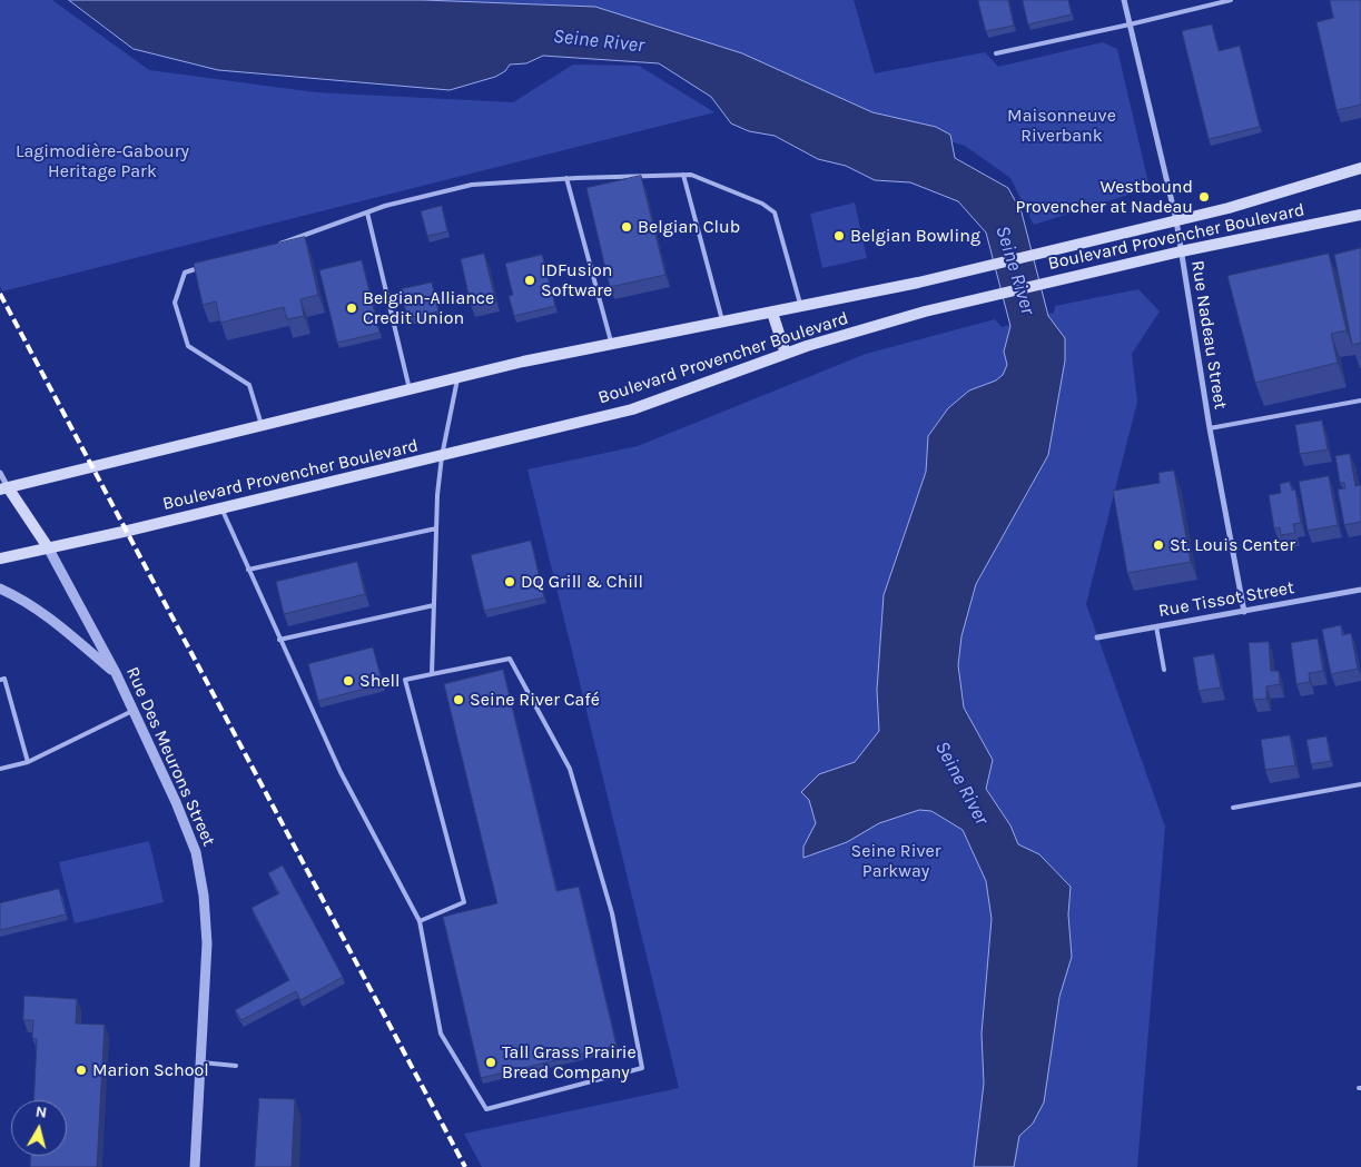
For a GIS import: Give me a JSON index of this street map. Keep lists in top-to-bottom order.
{
  "streets": {
    "main road": ["Boulevard Provencher Boulevard", "Rue Des Meurons Street"],
    "street": ["Rue Nadeau Street", "Rue Tissot Street"]
  },
  "crossings": [
    ["Boulevard Provencher Boulevard", "Rue Nadeau Street"],
    ["Boulevard Provencher Boulevard", "Rue Des Meurons Street"],
    ["Rue Nadeau Street", "Rue Tissot Street"]
  ],
  "water": ["Seine River"],
  "parks": ["Maisonneuve Riverbank", "Lagimodière-Gaboury Heritage Park", "Seine River Parkway"],
  "places": [
    "Westbound Provencher at Nadeau",
    "Belgian Club",
    "Belgian Bowling",
    "IDFusion Software",
    "Belgian-Alliance Credit Union",
    "St. Louis Center",
    "DQ Grill & Chill",
    "Shell",
    "Seine River Café",
    "Tall Grass Prairie Bread Company",
    "Marion School"
  ],
  "north": "top"
}
